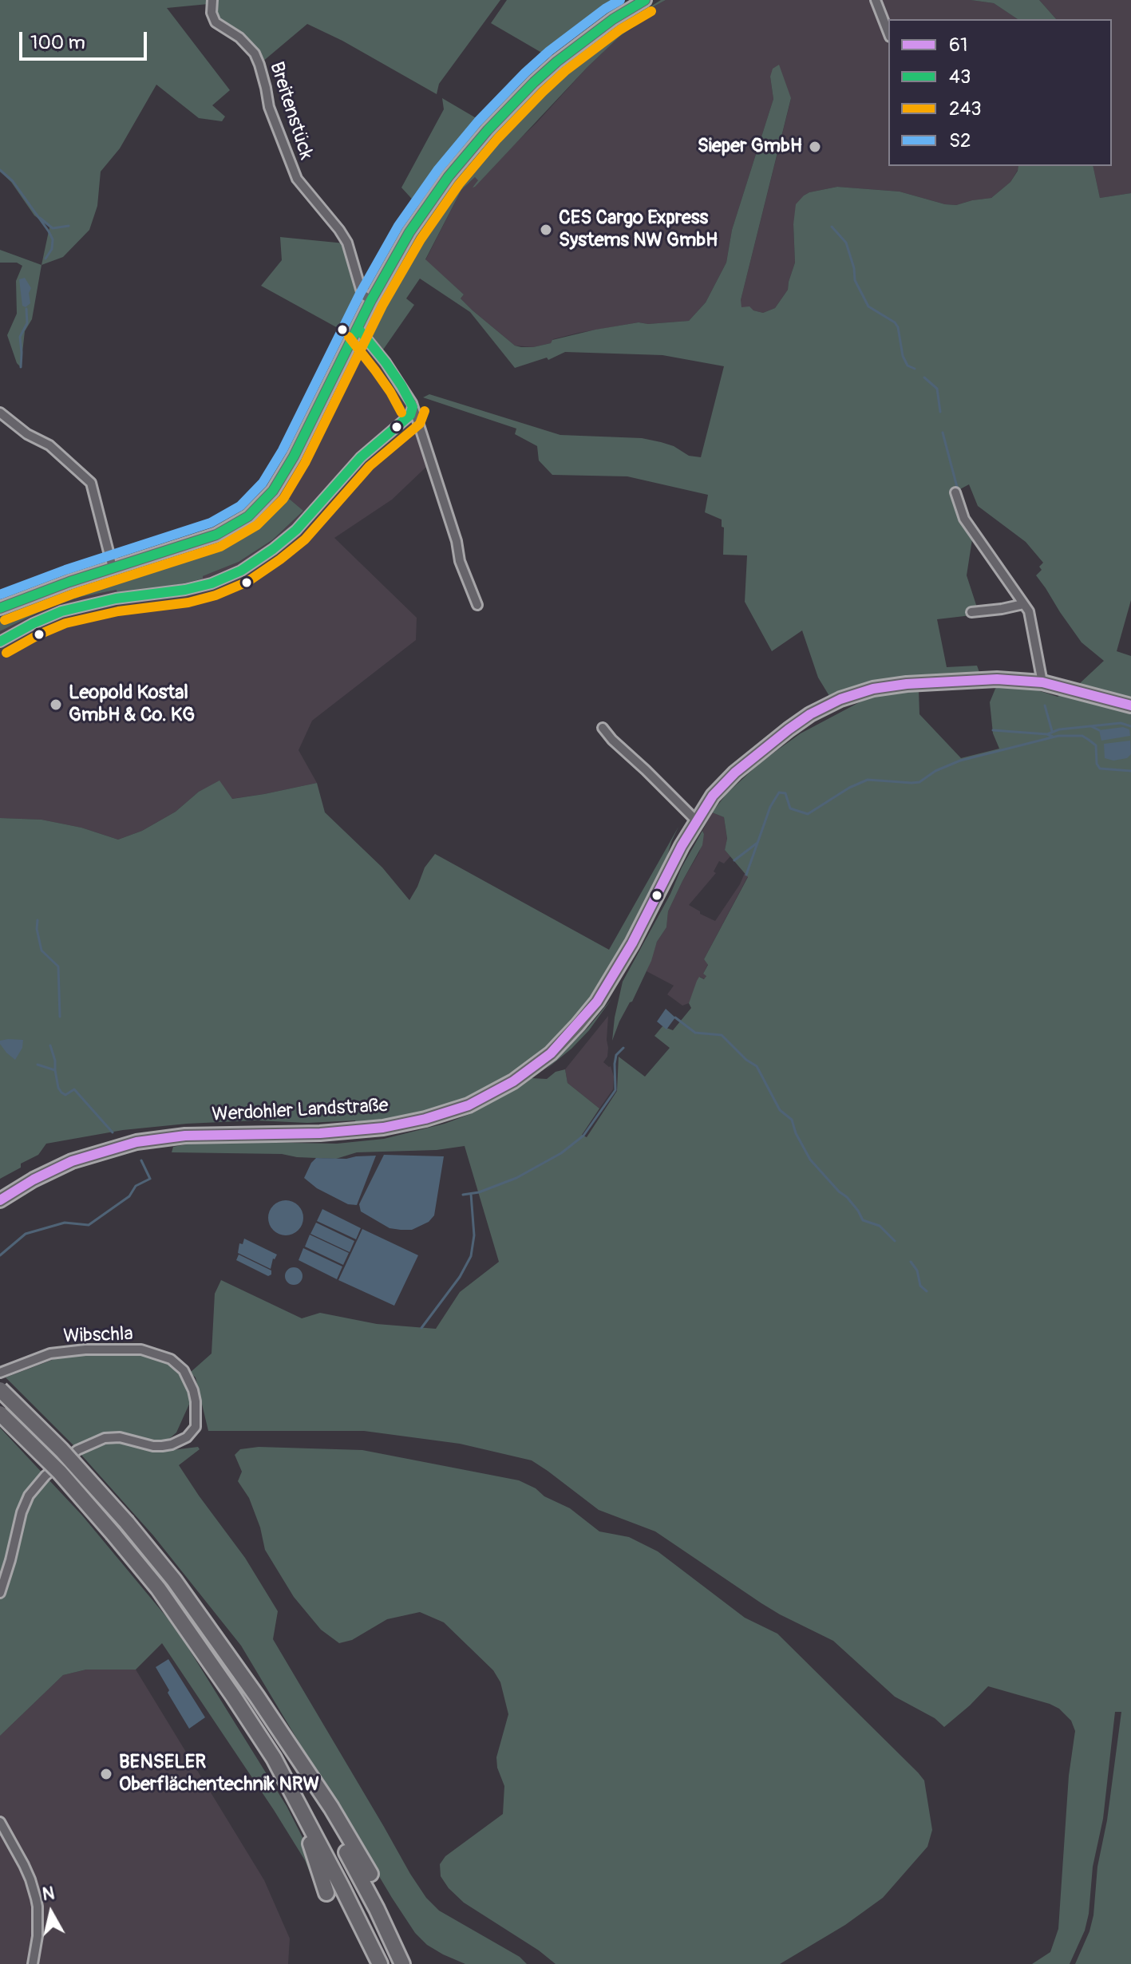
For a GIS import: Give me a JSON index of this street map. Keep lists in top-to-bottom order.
{
  "streets": {
    "main road": ["Werdohler Landstraße"],
    "street": ["Breitenstück", "Wibschla"]
  },
  "places": [
    "Sieper GmbH",
    "CES Cargo Express Systems NW GmbH",
    "Leopold Kostal GmbH & Co. KG",
    "BENSELER Oberflächentechnik NRW"
  ],
  "lines": [
    "transit line 43",
    "transit line S2",
    "transit line 243",
    "transit line 61"
  ],
  "legend": [
    "61",
    "43",
    "243",
    "S2"
  ],
  "scale_bar": "100 m",
  "north": "top"
}
